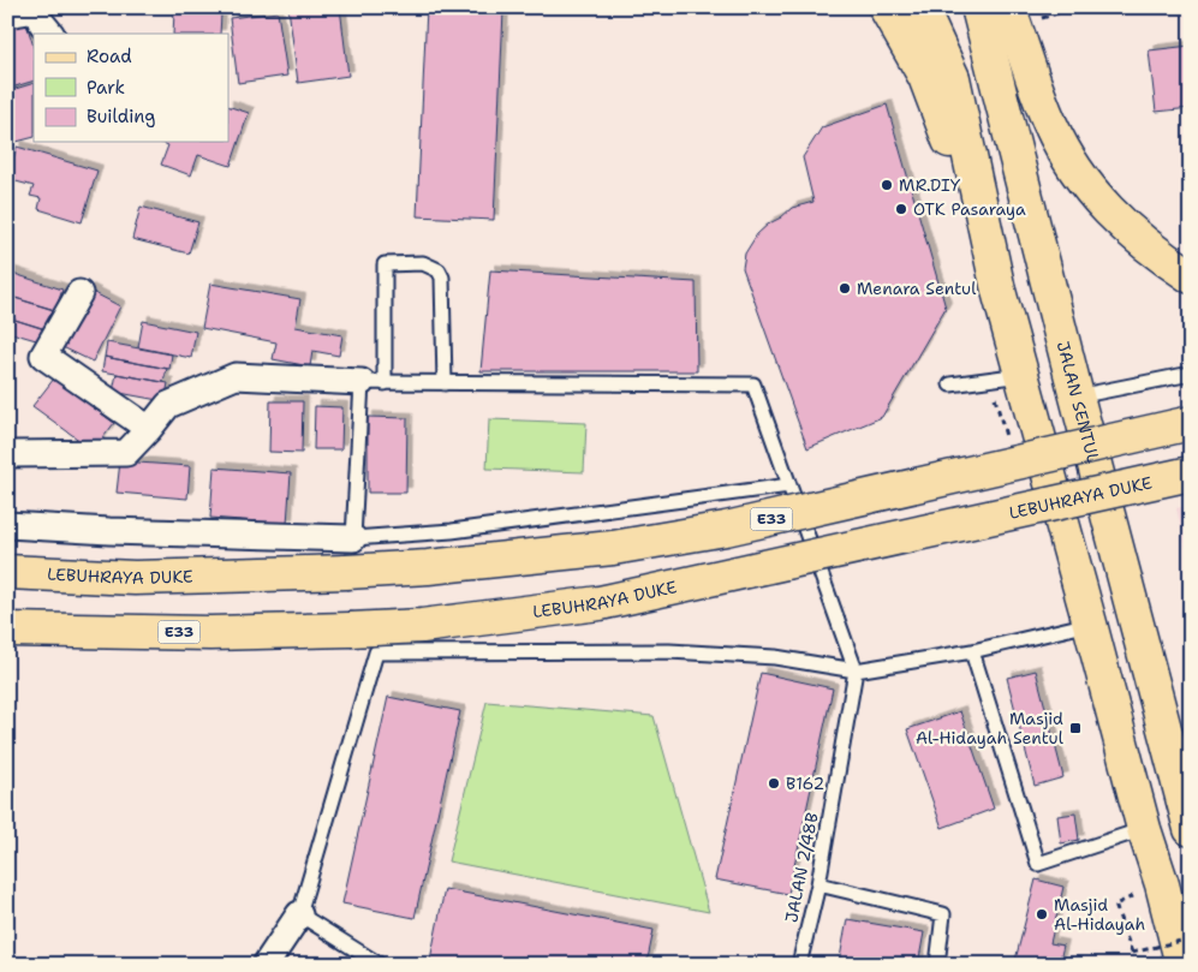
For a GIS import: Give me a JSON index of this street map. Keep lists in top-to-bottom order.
{
  "streets": {
    "main road": ["JALAN SENTUL", "LEBUHRAYA DUKE", "E33"],
    "lane": ["JALAN 2/48B"]
  },
  "places": {
    "other": [
      "MR.DIY",
      "OTK Pasaraya",
      "Menara Sentul",
      "B162",
      "Masjid Al-Hidayah"
    ],
    "transit": ["Masjid Al-Hidayah Sentul"]
  },
  "legend": ["Road", "Park", "Building"]
}
